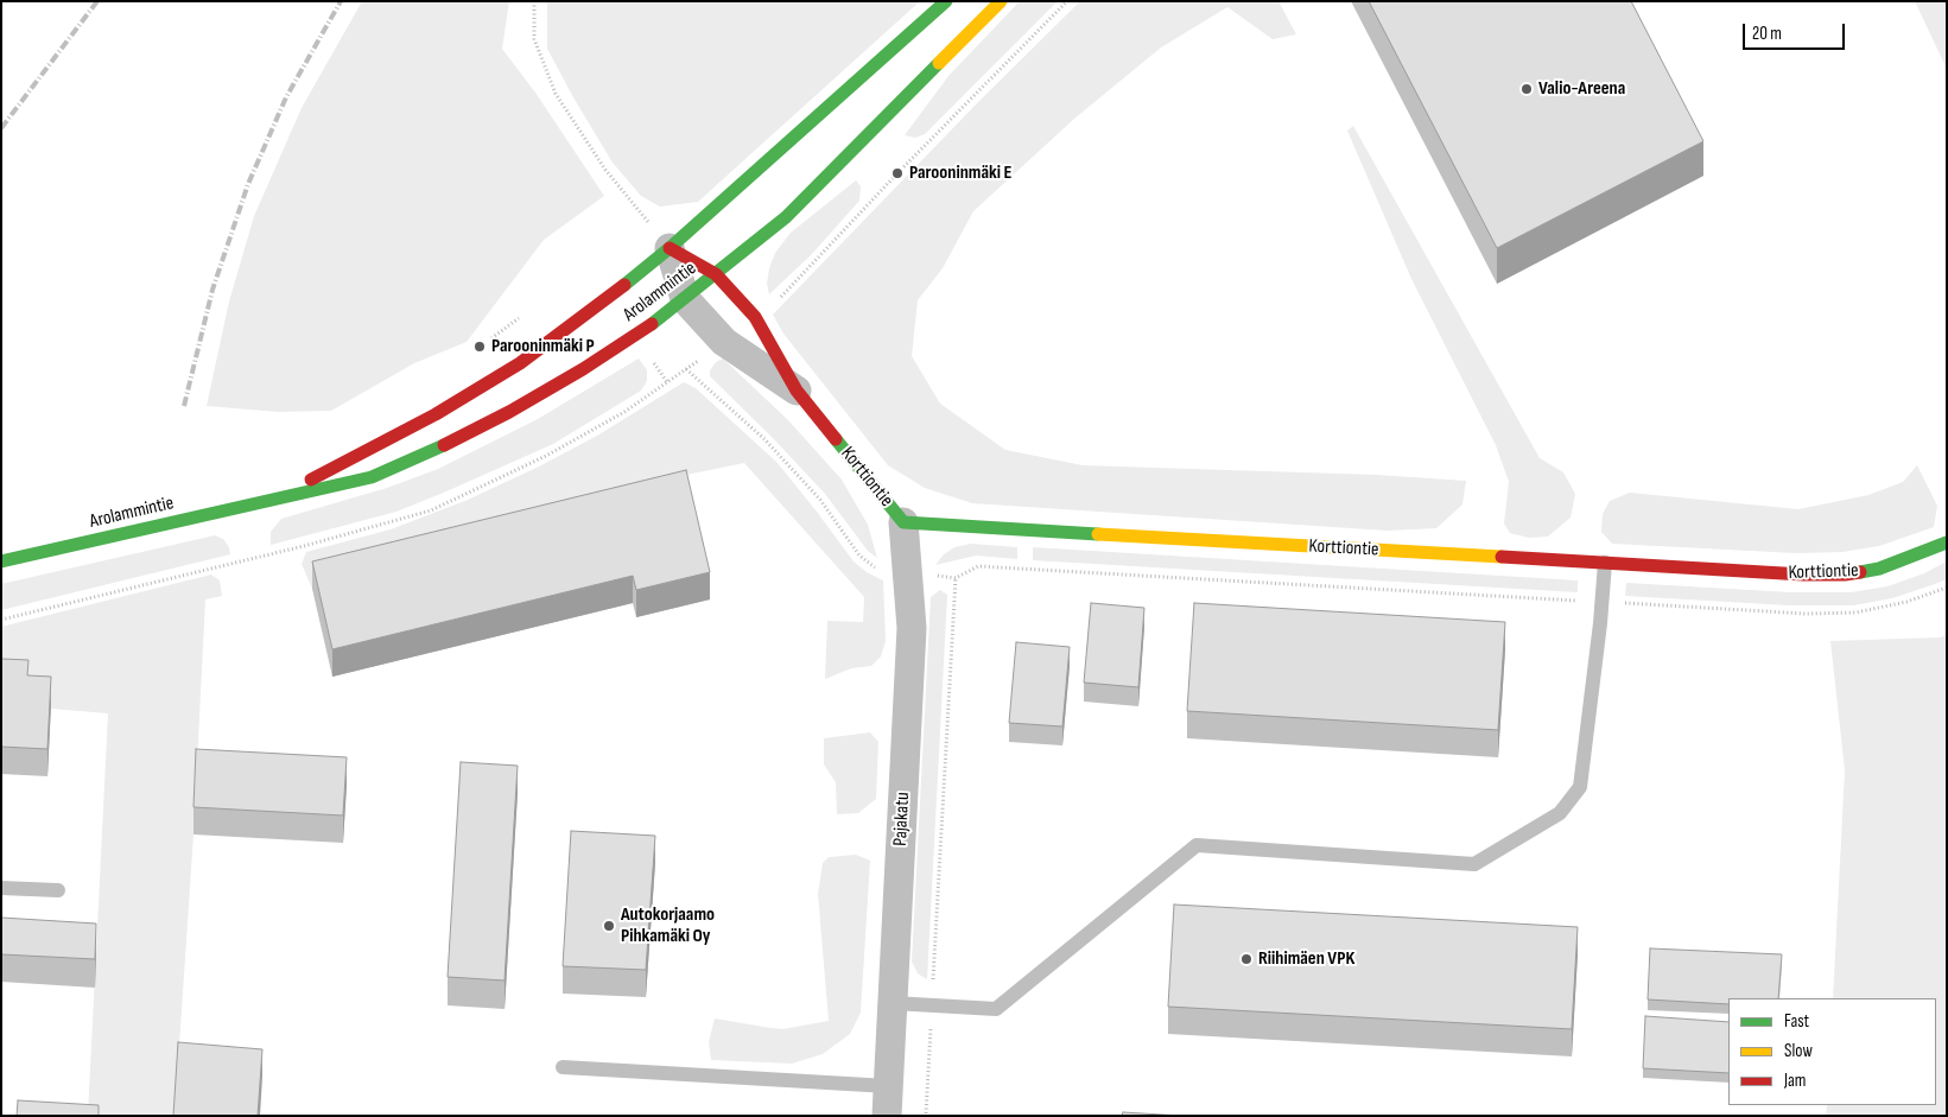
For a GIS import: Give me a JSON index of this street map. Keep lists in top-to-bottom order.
{
  "streets": {
    "street": ["Arolammintie", "Korttiontie", "Pajakatu"]
  },
  "crossings": [
    ["Arolammintie", "Korttiontie"],
    ["Korttiontie", "Pajakatu"]
  ],
  "places": [
    "Valio-Areena",
    "Parooninmäki E",
    "Parooninmäki P",
    "Autokorjaamo Pihkamäki Oy",
    "Riihimäen VPK"
  ],
  "legend": ["Fast", "Slow", "Jam"],
  "scale_bar": "20 m"
}
